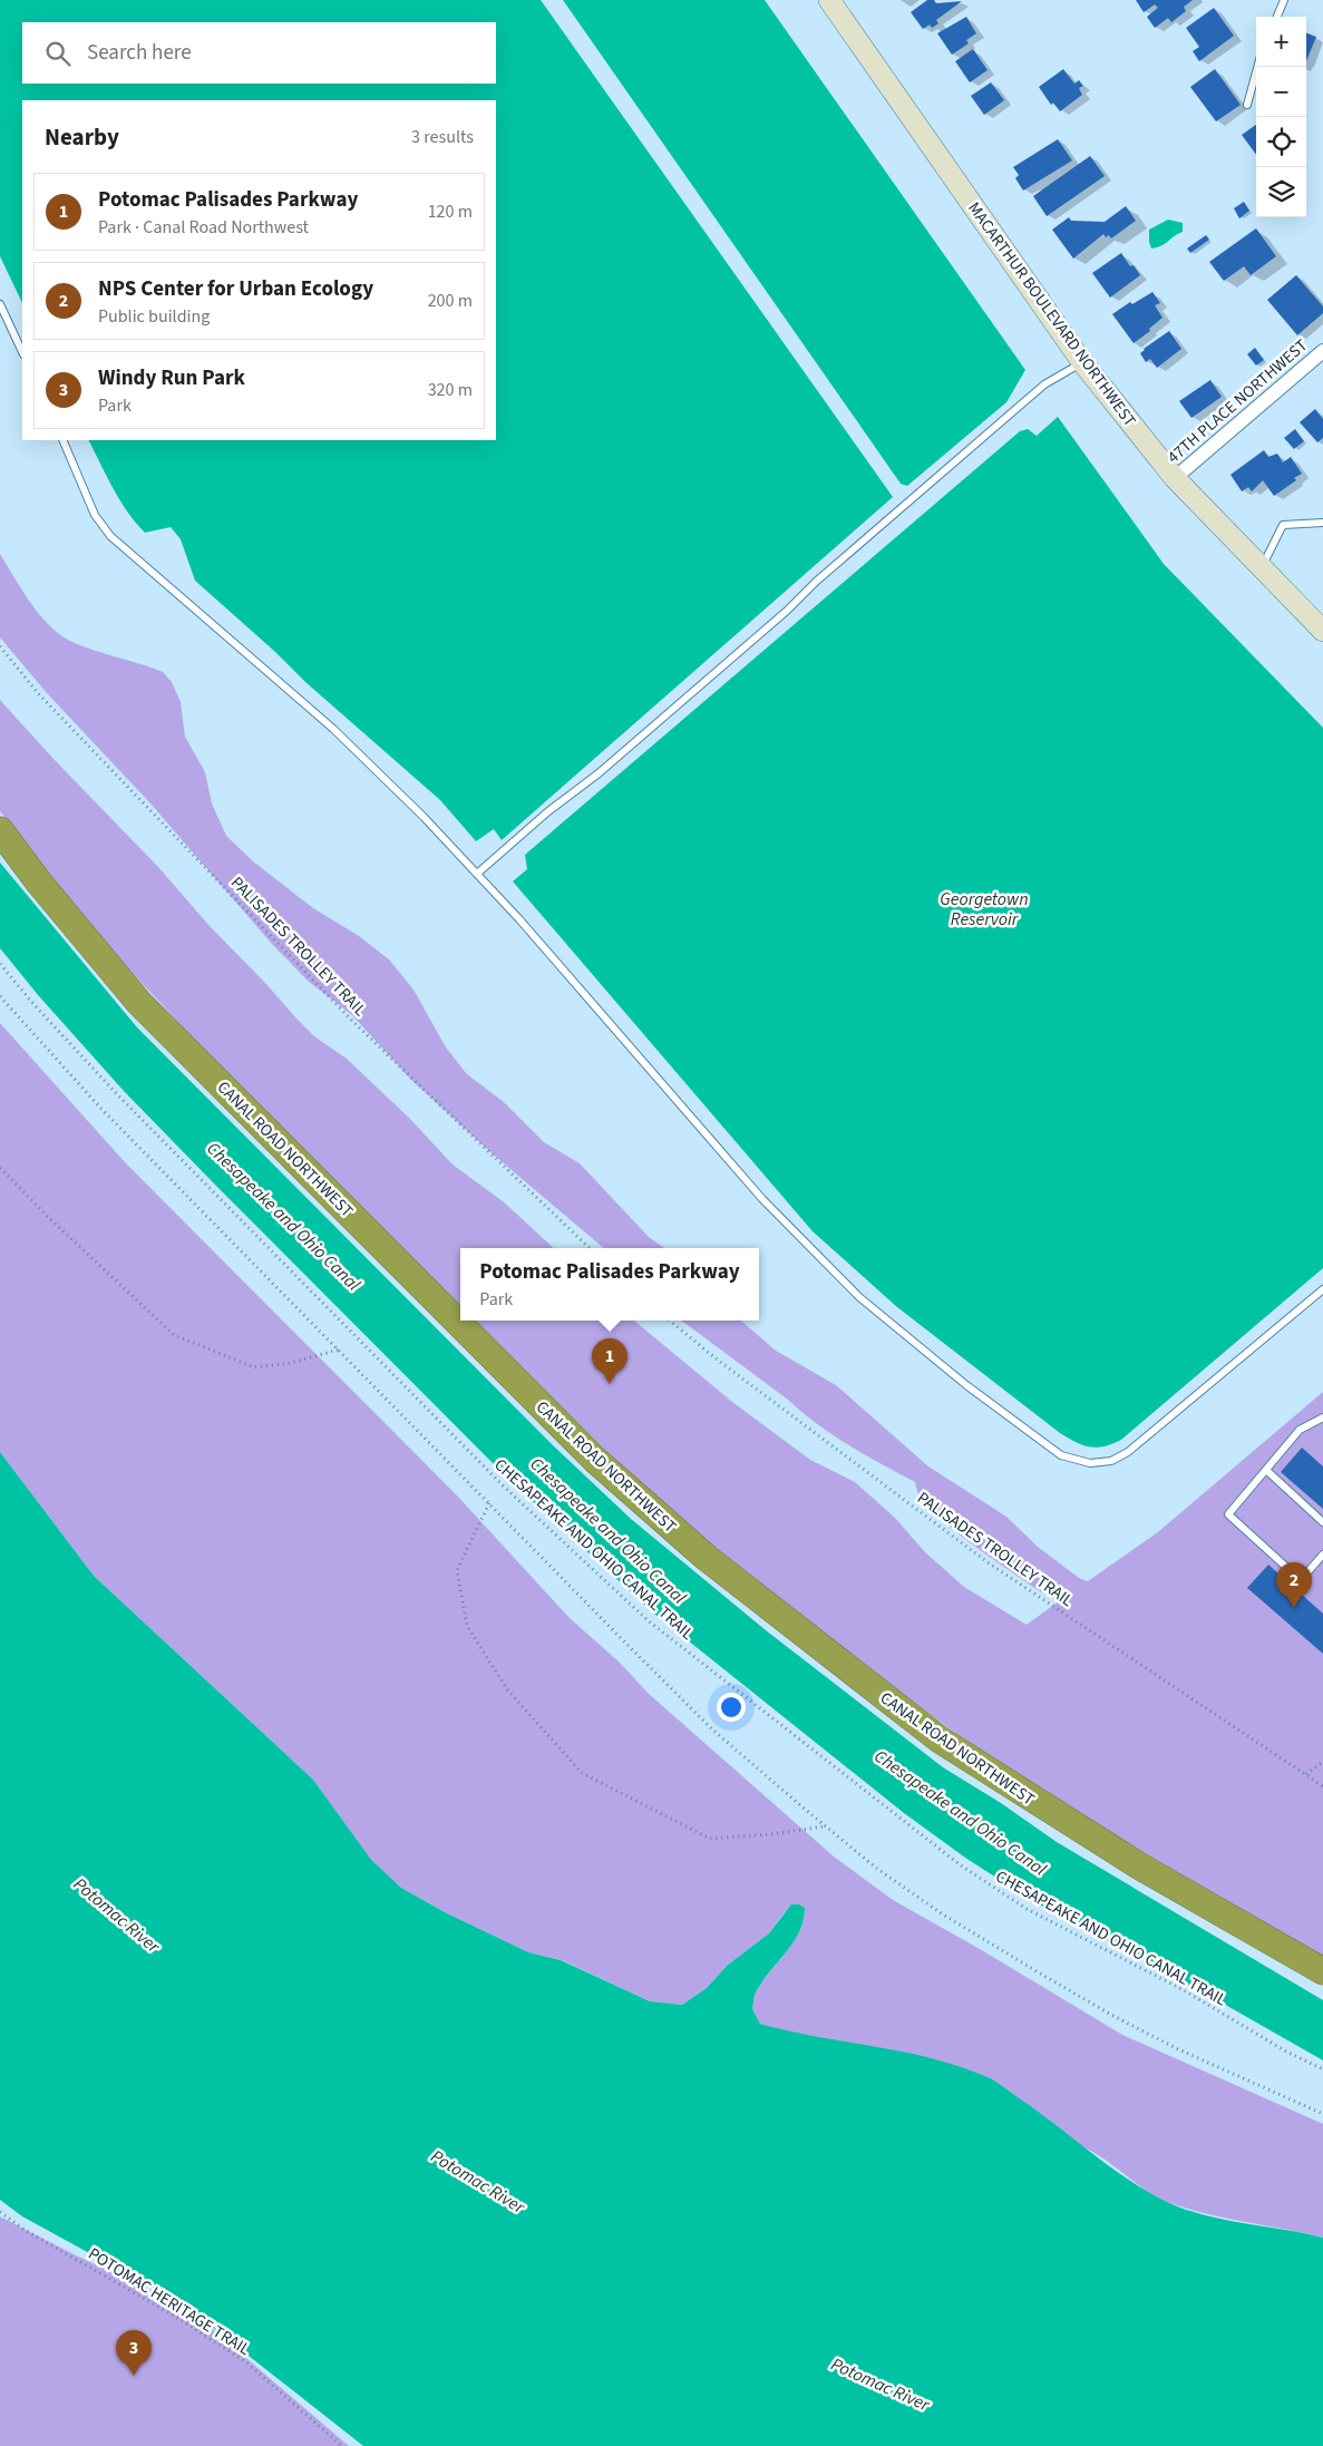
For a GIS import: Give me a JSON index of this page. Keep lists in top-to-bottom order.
{
  "streets": {
    "highway": ["CANAL ROAD NORTHWEST"],
    "main road": ["MACARTHUR BOULEVARD NORTHWEST"],
    "street": ["47TH PLACE NORTHWEST"],
    "path": ["PALISADES TROLLEY TRAIL", "CHESAPEAKE AND OHIO CANAL TRAIL", "POTOMAC HERITAGE TRAIL"]
  },
  "crossings": [
    ["MACARTHUR BOULEVARD NORTHWEST", "47TH PLACE NORTHWEST"]
  ],
  "water": ["Georgetown Reservoir", "Chesapeake and Ohio Canal", "Potomac River"],
  "page": {
    "map_buttons": ["+", "−"],
    "search": "Search here",
    "heading": ["Nearby", "3 results"],
    "list": [
      {
        "mark": "1",
        "name": "Potomac Palisades Parkway",
        "note": "Park · Canal Road Northwest",
        "value": "120 m"
      },
      {
        "mark": "2",
        "name": "NPS Center for Urban Ecology",
        "note": "Public building",
        "value": "200 m"
      },
      {
        "mark": "3",
        "name": "Windy Run Park",
        "note": "Park",
        "value": "320 m"
      }
    ],
    "popup": ["Potomac Palisades Parkway", "Park"],
    "pins": ["1", "2", "3"]
  }
}
